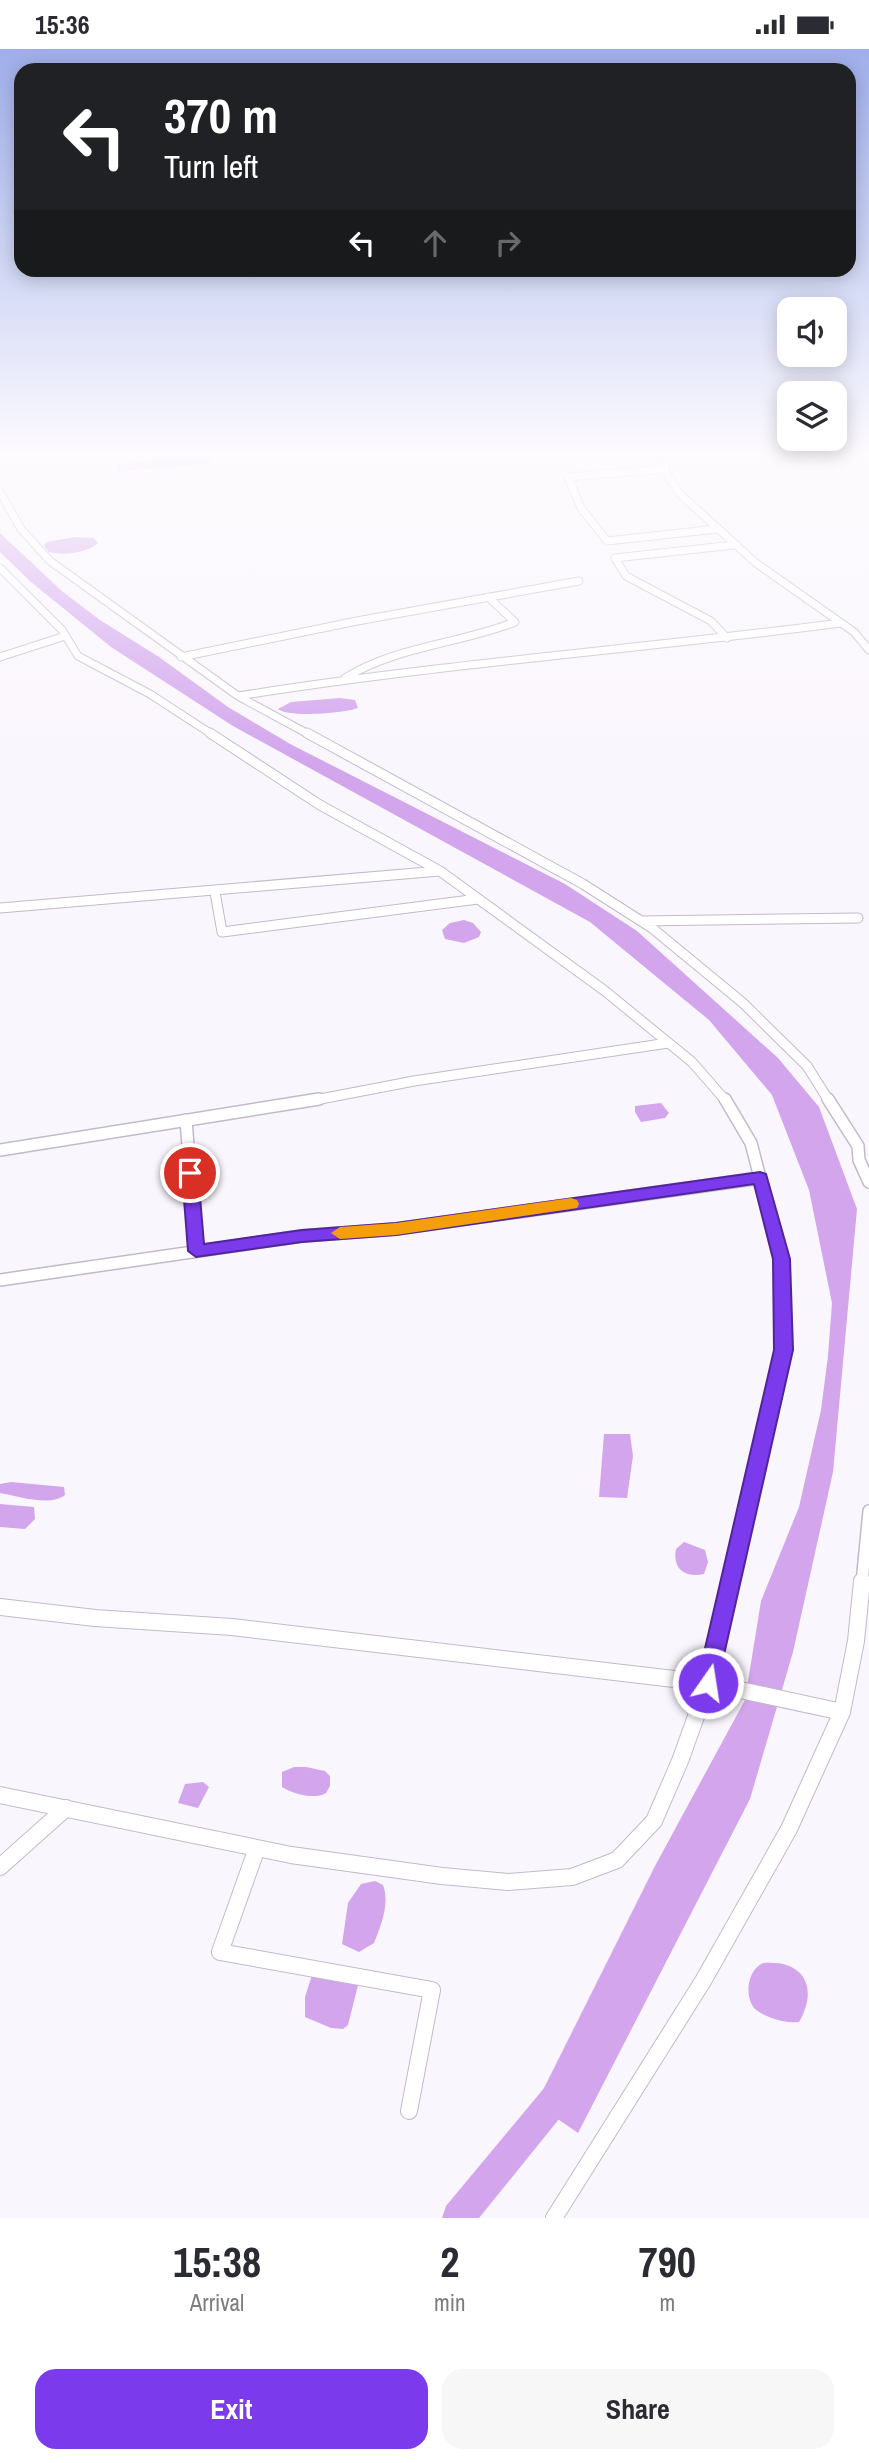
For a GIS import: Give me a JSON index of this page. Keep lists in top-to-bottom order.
{
  "page": {
    "status": "15:36",
    "turn": ["370 m", "Turn left"],
    "eta": [
      "15:38",
      "Arrival",
      "2",
      "min",
      "790",
      "m"
    ],
    "buttons": ["Exit", "Share"]
  }
}
